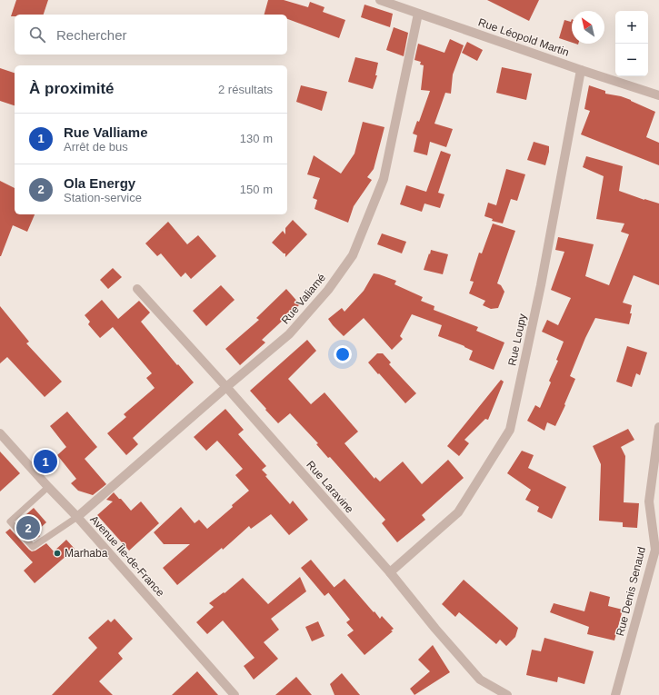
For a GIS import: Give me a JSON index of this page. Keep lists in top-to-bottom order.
{
  "streets": {
    "street": [
      "Rue Léopold Martin",
      "Rue Valiamé",
      "Rue Loupy",
      "Rue Laravine",
      "Avenue Île-de-France",
      "Rue Denis Senaud"
    ]
  },
  "crossings": [
    ["Rue Léopold Martin", "Rue Valiamé"],
    ["Rue Léopold Martin", "Rue Loupy"],
    ["Rue Valiamé", "Rue Laravine"],
    ["Rue Valiamé", "Avenue Île-de-France"],
    ["Rue Loupy", "Rue Laravine"]
  ],
  "places": ["Marhaba"],
  "north": "top left",
  "page": {
    "map_buttons": ["+", "−"],
    "search": "Rechercher",
    "heading": ["À proximité", "2 résultats"],
    "list": [
      {
        "mark": "1",
        "name": "Rue Valliame",
        "note": "Arrêt de bus",
        "value": "130 m"
      },
      {
        "mark": "2",
        "name": "Ola Energy",
        "note": "Station-service",
        "value": "150 m"
      }
    ],
    "pins": ["1", "2"]
  }
}
